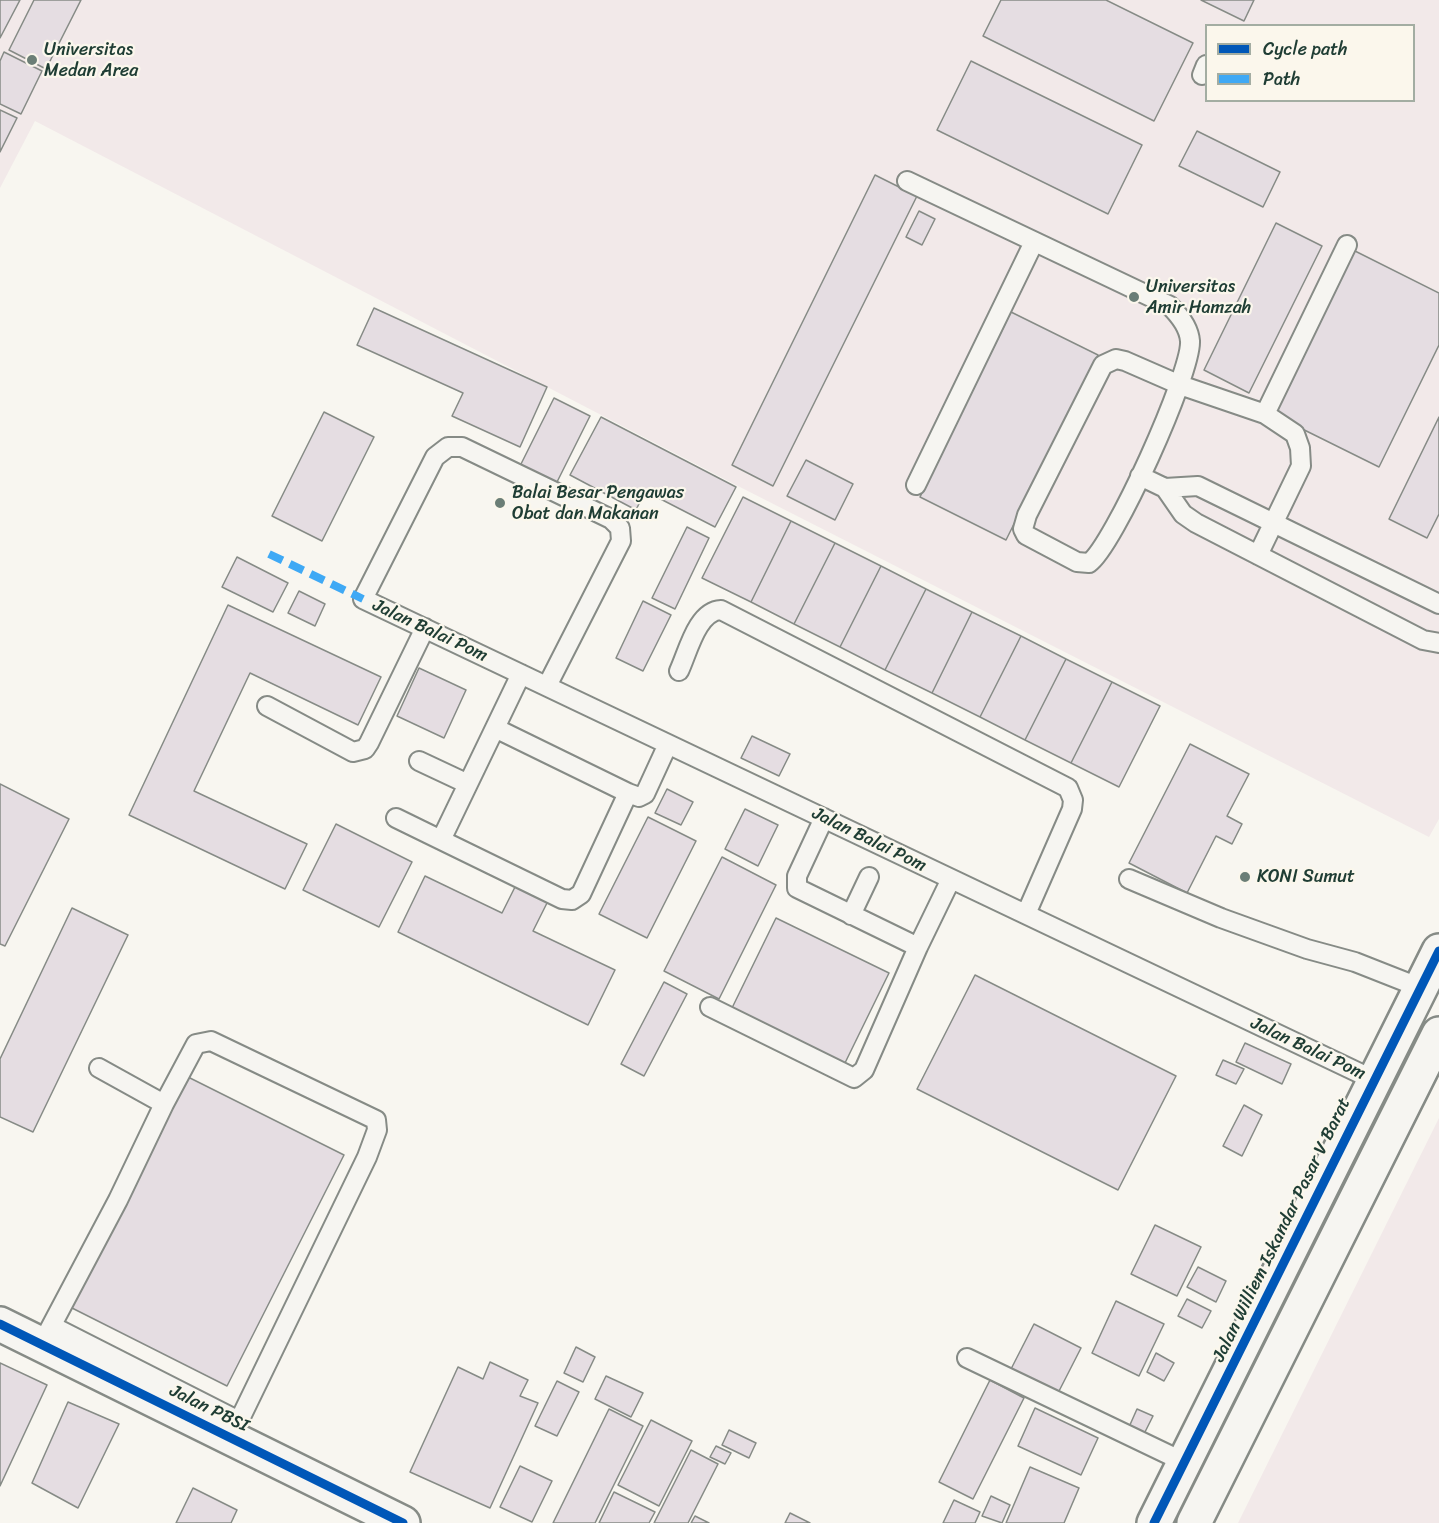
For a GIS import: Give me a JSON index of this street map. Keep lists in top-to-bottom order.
{
  "streets": {
    "street": ["Jalan Williem Iskandar Pasar V Barat", "Jalan PBSI"],
    "lane": ["Jalan Balai Pom"]
  },
  "crossings": [
    ["Jalan Balai Pom", "Jalan Williem Iskandar Pasar V Barat"]
  ],
  "places": [
    "Universitas Medan Area",
    "Universitas Amir Hamzah",
    "Balai Besar Pengawas Obat dan Makanan",
    "KONI Sumut"
  ],
  "legend": ["Cycle path", "Path"]
}
